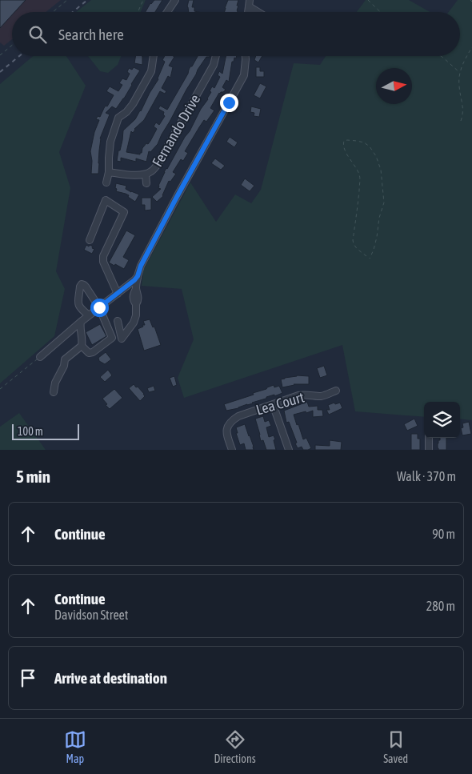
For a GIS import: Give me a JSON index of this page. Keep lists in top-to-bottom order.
{
  "streets": {
    "street": ["Fernando Drive", "Lea Court"]
  },
  "scale_bar": "100 m",
  "north": "right",
  "page": {
    "search": "Search here",
    "scale": "100 m",
    "heading": ["5 min", "Walk · 370 m"],
    "list": [
      ["Continue", "90 m"],
      ["Continue", "Davidson Street", "280 m"],
      "Arrive at destination"
    ],
    "nav": ["Map", "Directions", "Saved"]
  }
}
